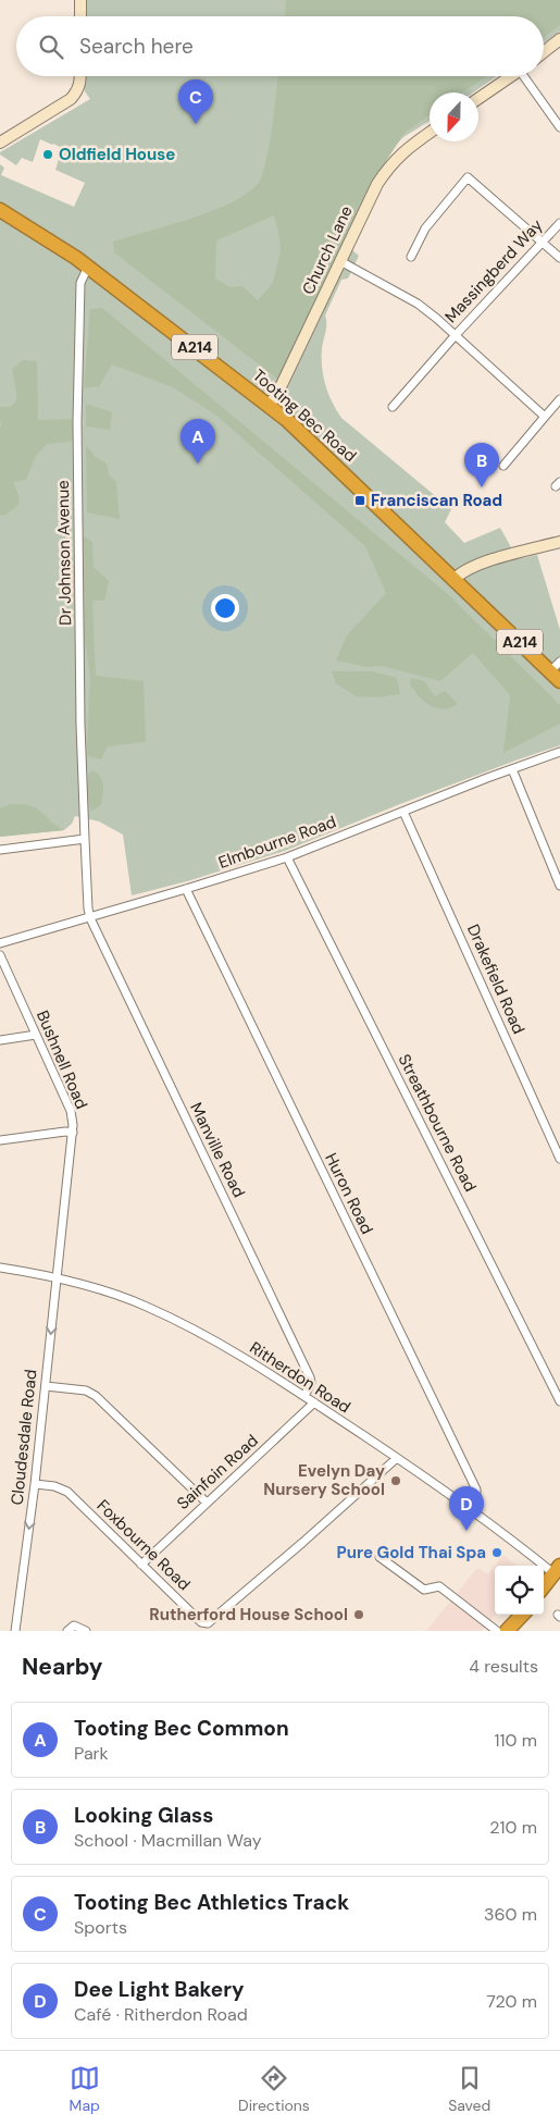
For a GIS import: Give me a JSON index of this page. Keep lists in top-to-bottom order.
{
  "streets": {
    "highway": ["A214", "Tooting Bec Road"],
    "main road": ["Church Lane"],
    "street": [
      "Massingberd Way",
      "Dr Johnson Avenue",
      "Elmbourne Road",
      "Drakefield Road",
      "Bushnell Road",
      "Streathbourne Road",
      "Manville Road",
      "Huron Road",
      "Ritherdon Road",
      "Cloudesdale Road",
      "Sainfoin Road",
      "Foxbourne Road"
    ]
  },
  "crossings": [
    ["Church Lane", "Massingberd Way"],
    ["Church Lane", "Tooting Bec Road"],
    ["Tooting Bec Road", "Dr Johnson Avenue"],
    ["Dr Johnson Avenue", "Elmbourne Road"],
    ["Dr Johnson Avenue", "Manville Road"],
    ["Elmbourne Road", "Drakefield Road"],
    ["Elmbourne Road", "Streathbourne Road"],
    ["Elmbourne Road", "Manville Road"],
    ["Elmbourne Road", "Huron Road"],
    ["Bushnell Road", "Ritherdon Road"],
    ["Bushnell Road", "Cloudesdale Road"],
    ["Manville Road", "Ritherdon Road"],
    ["Huron Road", "Ritherdon Road"],
    ["Ritherdon Road", "Cloudesdale Road"],
    ["Ritherdon Road", "Sainfoin Road"],
    ["Ritherdon Road", "Foxbourne Road"],
    ["Cloudesdale Road", "Foxbourne Road"],
    ["Sainfoin Road", "Foxbourne Road"]
  ],
  "one_way": ["Cloudesdale Road"],
  "places": {
    "other": [
      "Oldfield House",
      "Evelyn Day Nursery School",
      "Pure Gold Thai Spa",
      "Rutherford House School"
    ],
    "transit": ["Franciscan Road"]
  },
  "north": "bottom",
  "page": {
    "search": "Search here",
    "pins": [
      "C",
      "A",
      "B",
      "D"
    ],
    "heading": ["Nearby", "4 results"],
    "list": [
      {
        "mark": "A",
        "name": "Tooting Bec Common",
        "note": "Park",
        "value": "110 m"
      },
      {
        "mark": "B",
        "name": "Looking Glass",
        "note": "School · Macmillan Way",
        "value": "210 m"
      },
      {
        "mark": "C",
        "name": "Tooting Bec Athletics Track",
        "note": "Sports",
        "value": "360 m"
      },
      {
        "mark": "D",
        "name": "Dee Light Bakery",
        "note": "Café · Ritherdon Road",
        "value": "720 m"
      }
    ],
    "nav": ["Map", "Directions", "Saved"]
  }
}
